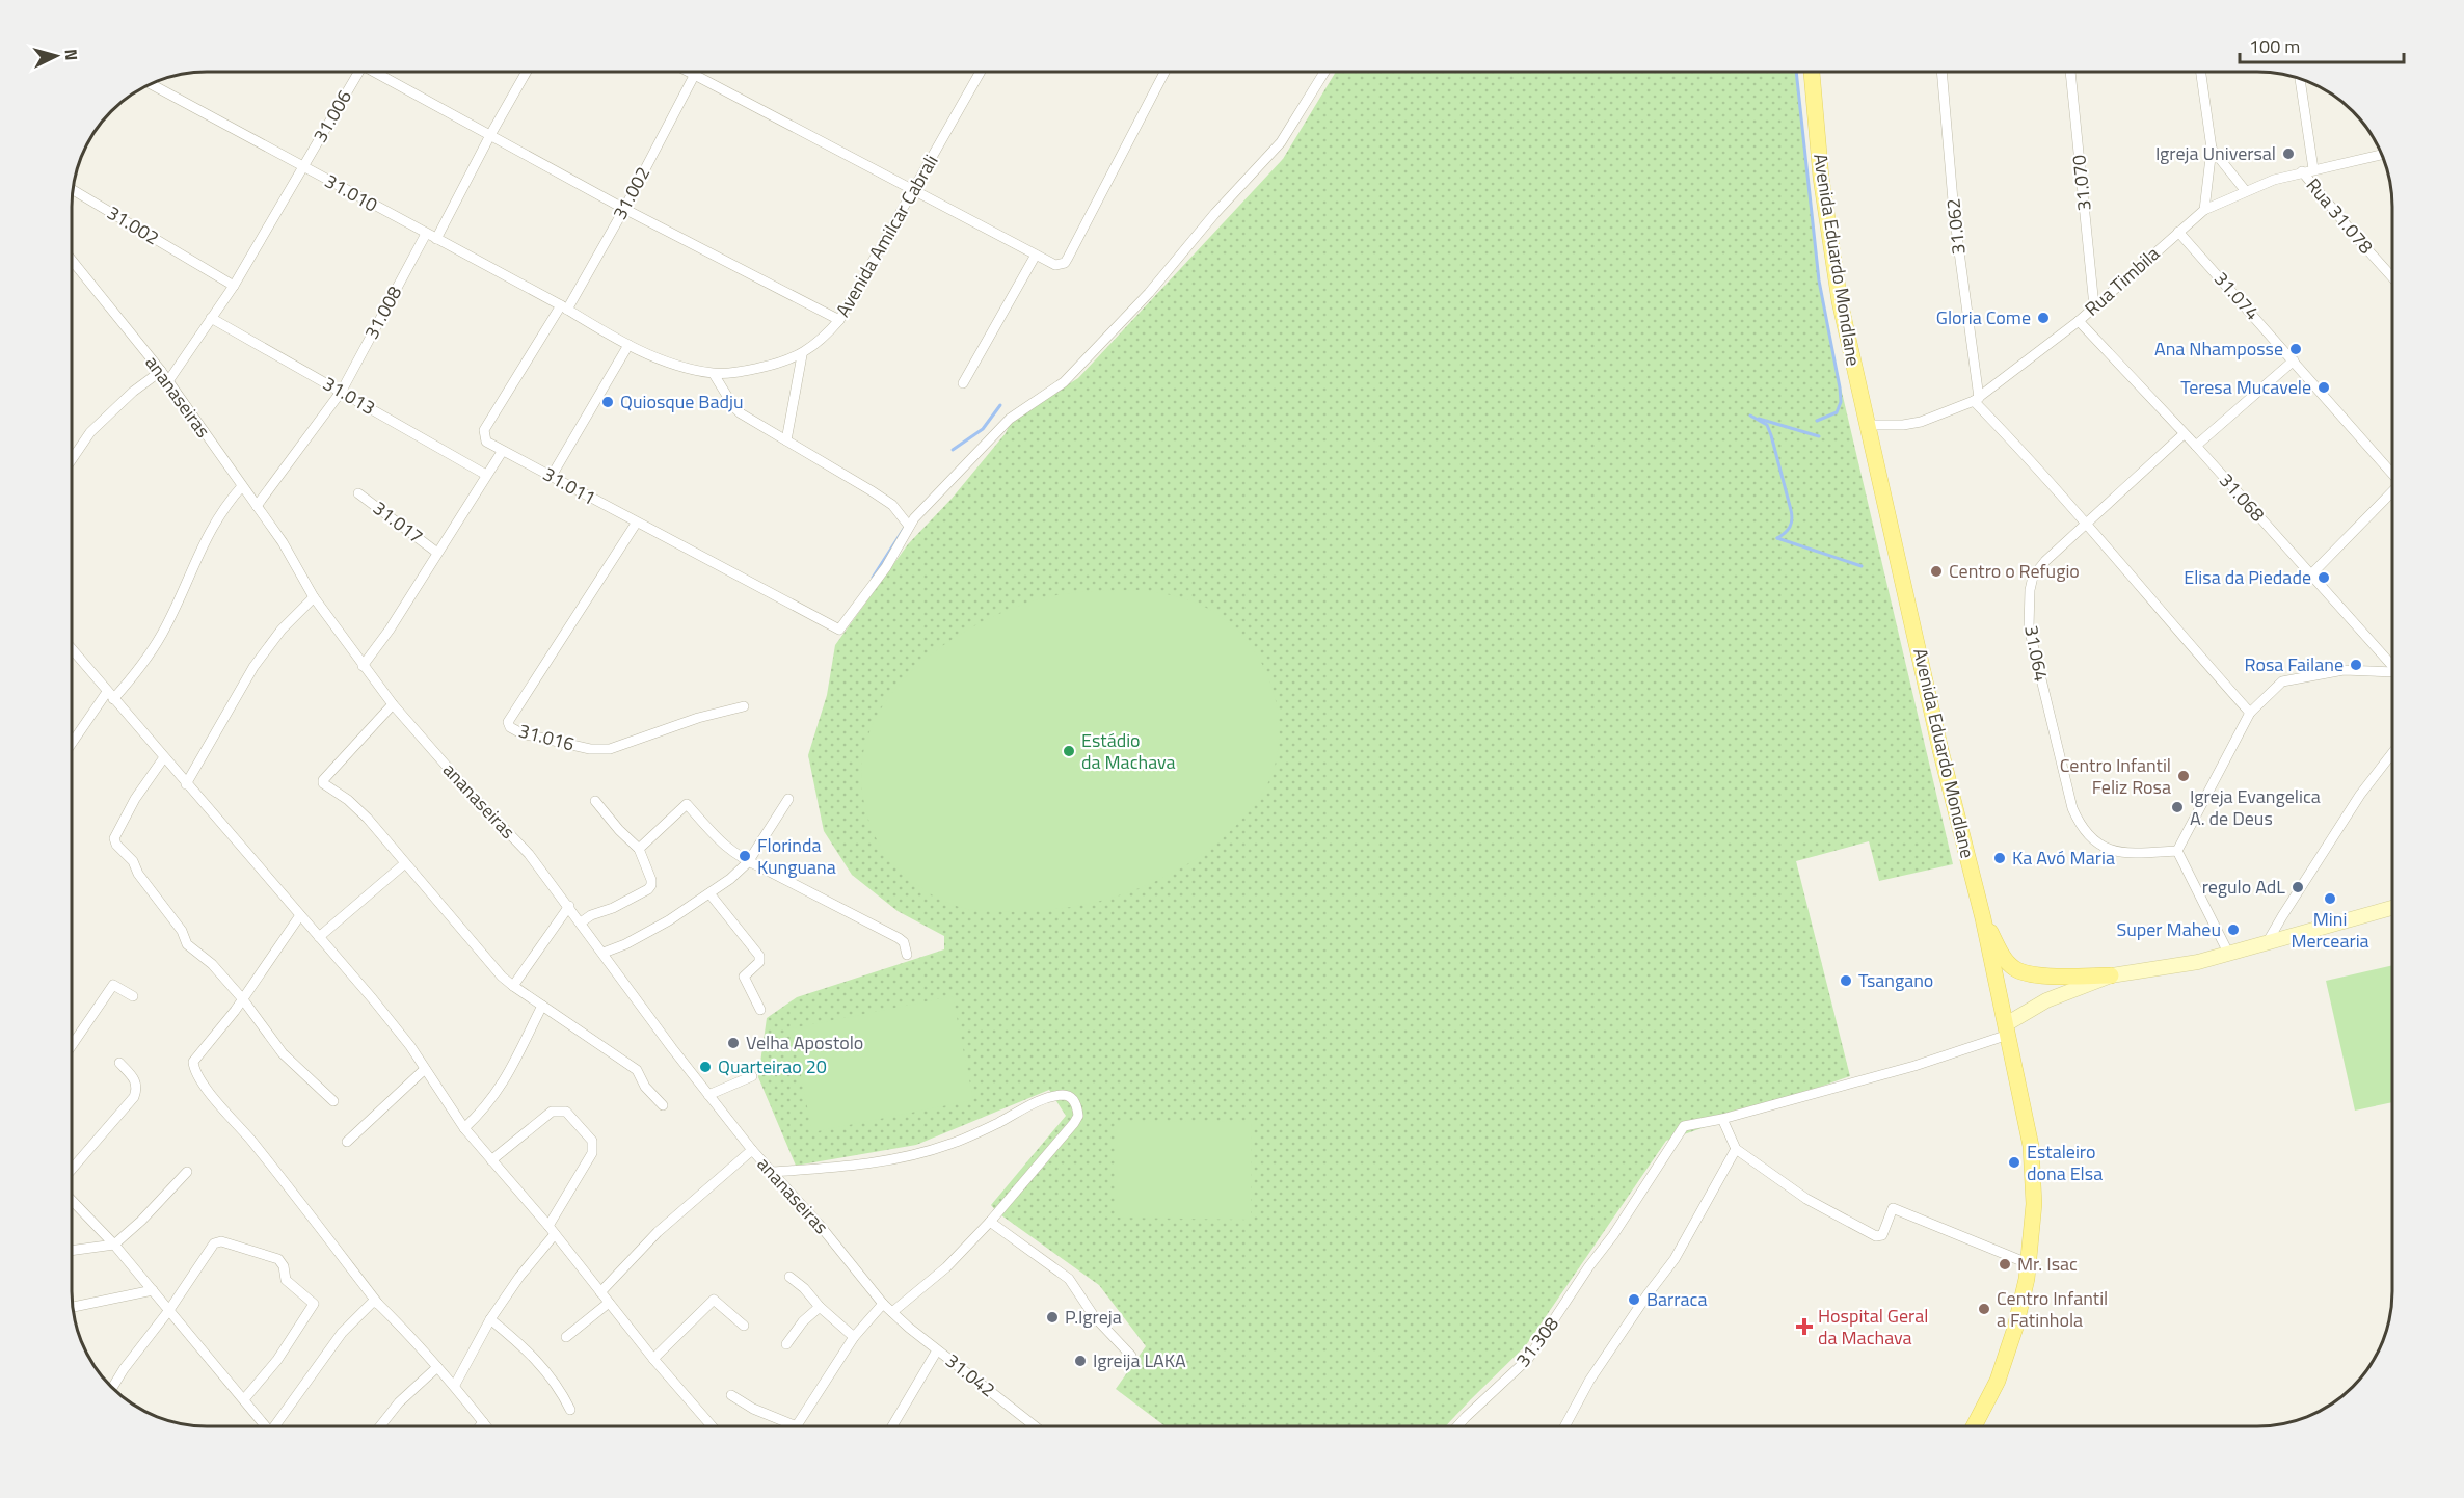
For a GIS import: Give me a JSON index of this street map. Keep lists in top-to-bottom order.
{
  "streets": {
    "main road": ["Avenida Eduardo Mondlane"],
    "street": [
      "31.006",
      "31.070",
      "31.010",
      "31.002",
      "Rua 31.078",
      "31.062",
      "Avenida Amilcar Cabrali",
      "Rua Timbila",
      "31.074",
      "31.008",
      "31.013",
      "ananaseiras",
      "31.011",
      "31.068",
      "31.017",
      "31.064",
      "31.016",
      "31.308",
      "31.042"
    ]
  },
  "crossings": [
    ["31.006", "31.010"],
    ["31.006", "31.002"],
    ["31.006", "31.013"],
    ["31.006", "ananaseiras"],
    ["31.070", "Rua Timbila"],
    ["31.010", "31.002"],
    ["31.010", "Avenida Amilcar Cabrali"],
    ["31.010", "31.008"],
    ["31.002", "31.011"],
    ["Rua 31.078", "Rua Timbila"],
    ["31.062", "Rua Timbila"],
    ["Avenida Eduardo Mondlane", "Rua Timbila"],
    ["Avenida Eduardo Mondlane", "31.308"],
    ["Rua Timbila", "31.074"],
    ["Rua Timbila", "31.068"],
    ["31.074", "31.068"],
    ["31.008", "31.013"],
    ["31.008", "ananaseiras"],
    ["ananaseiras", "31.042"],
    ["31.011", "31.016"],
    ["31.068", "31.064"]
  ],
  "places": {
    "other": [
      "Igreja Universal",
      "Gloria Come",
      "Ana Nhamposse",
      "Teresa Mucavele",
      "Quiosque Badju",
      "Centro o Refugio",
      "Elisa da Piedade",
      "Rosa Failane",
      "Estádio da Machava",
      "Centro Infantil Feliz Rosa",
      "Igreja Evangelica A. de Deus",
      "Florinda Kunguana",
      "Ka Avó Maria",
      "regulo AdL",
      "Mini Mercearia",
      "Super Maheu",
      "Tsangano",
      "Velha Apostolo",
      "Quarteirao 20",
      "Estaleiro dona Elsa",
      "Mr. Isac",
      "Barraca",
      "Centro Infantil a Fatinhola",
      "P.Igreja",
      "Igreija LAKA"
    ],
    "health": ["Hospital Geral da Machava"]
  },
  "scale_bar": "100 m",
  "north": "right"
}
